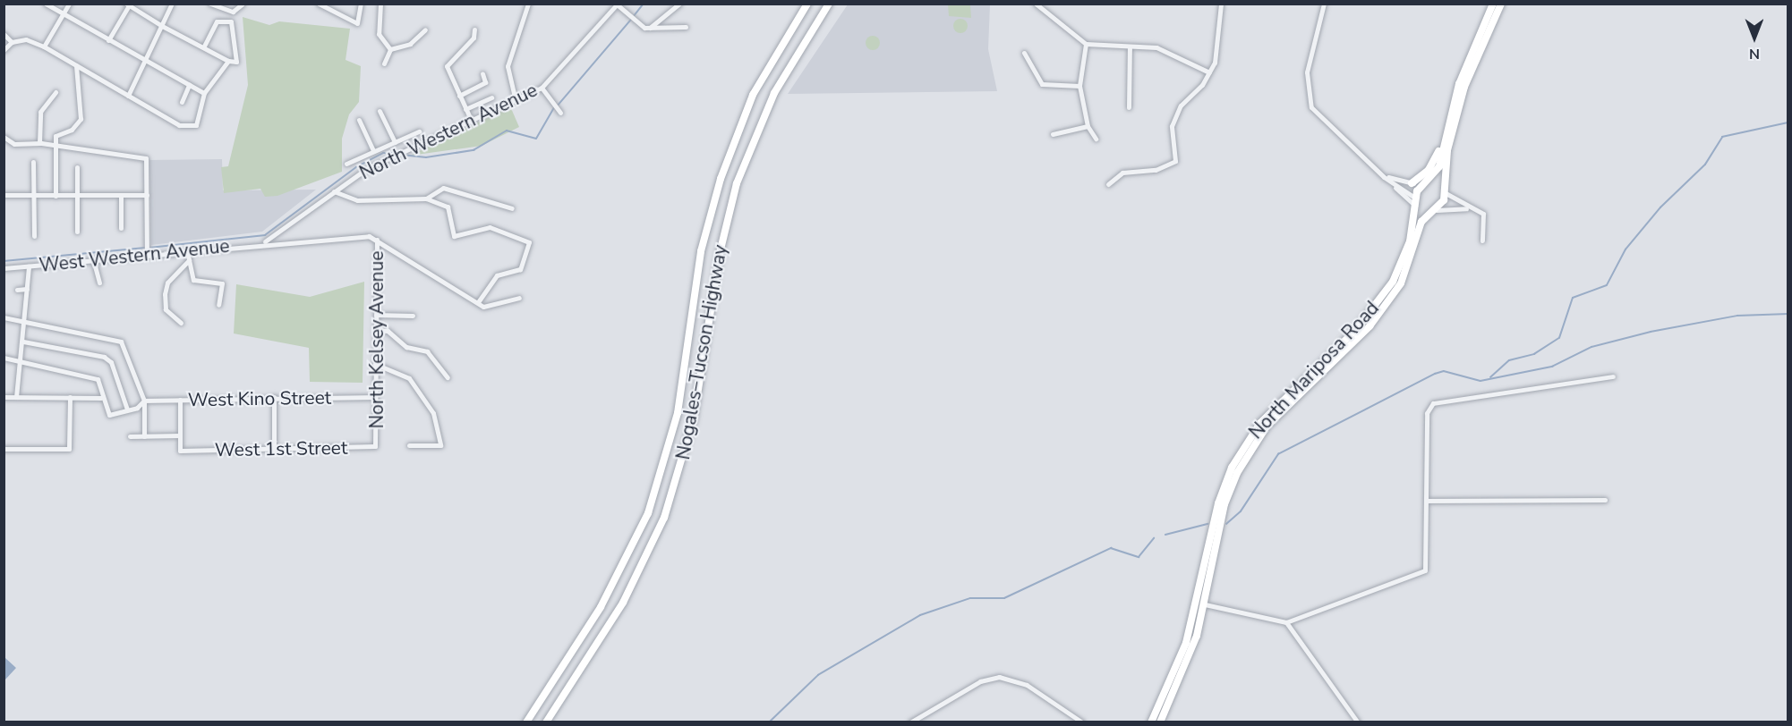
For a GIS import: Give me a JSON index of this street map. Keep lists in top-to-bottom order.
{
  "streets": {
    "highway": ["Nogales–Tucson Highway", "North Mariposa Road"],
    "street": [
      "North Western Avenue",
      "West Western Avenue",
      "North Kelsey Avenue",
      "West Kino Street",
      "West 1st Street"
    ]
  },
  "crossings": [
    ["North Western Avenue", "West Western Avenue"],
    ["West Western Avenue", "North Kelsey Avenue"],
    ["North Kelsey Avenue", "West Kino Street"],
    ["North Kelsey Avenue", "West 1st Street"]
  ],
  "north": "bottom"
}
